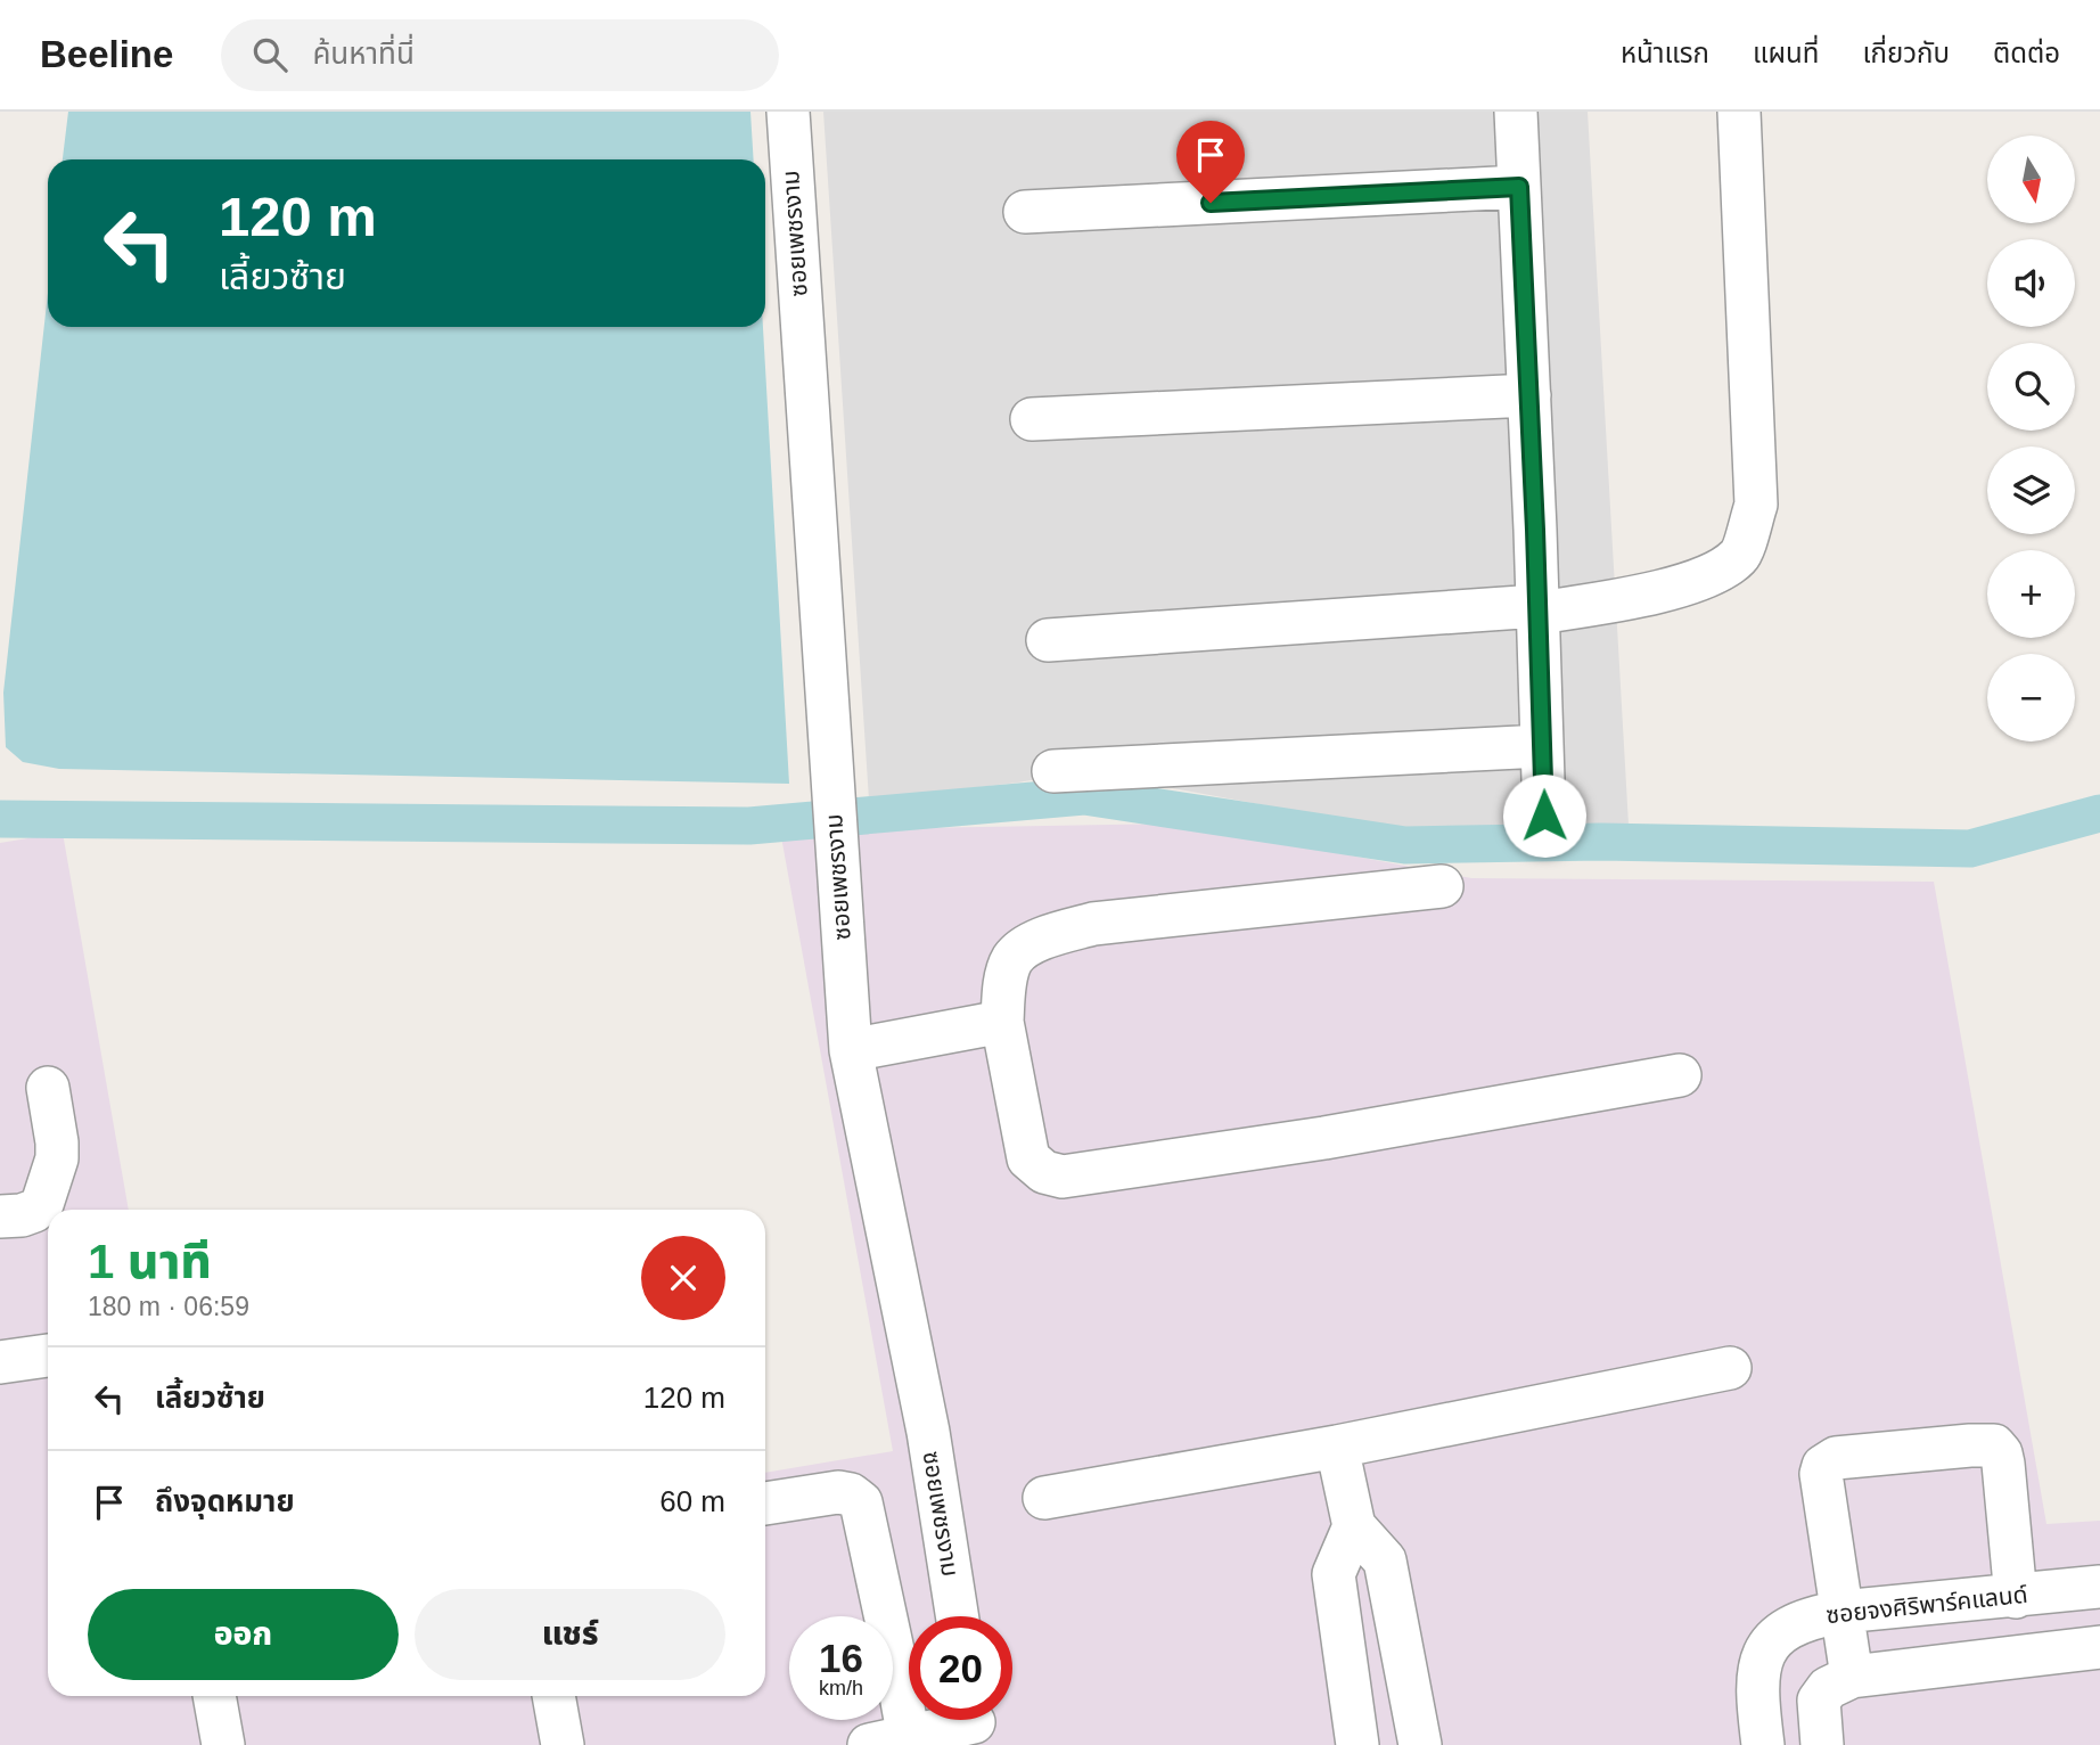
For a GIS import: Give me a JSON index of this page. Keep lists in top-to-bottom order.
{
  "streets": {
    "street": ["ซอยเพชรงาม", "ซอยจงศิริพาร์คแลนด์"]
  },
  "north": "bottom",
  "page": {
    "header": "Beeline",
    "search": "ค้นหาที่นี่",
    "nav": [
      "หน้าแรก",
      "แผนที่",
      "เกี่ยวกับ",
      "ติดต่อ"
    ],
    "map_buttons": ["+", "−"],
    "turn": ["120 m", "เลี้ยวซ้าย"],
    "heading": ["1 นาที", "180 m · 06:59"],
    "list": [
      {
        "name": "เลี้ยวซ้าย",
        "value": "120 m"
      },
      {
        "name": "ถึงจุดหมาย",
        "value": "60 m"
      }
    ],
    "buttons": ["ออก", "แชร์"],
    "speed": "16 km/h",
    "limit": "20"
  }
}
